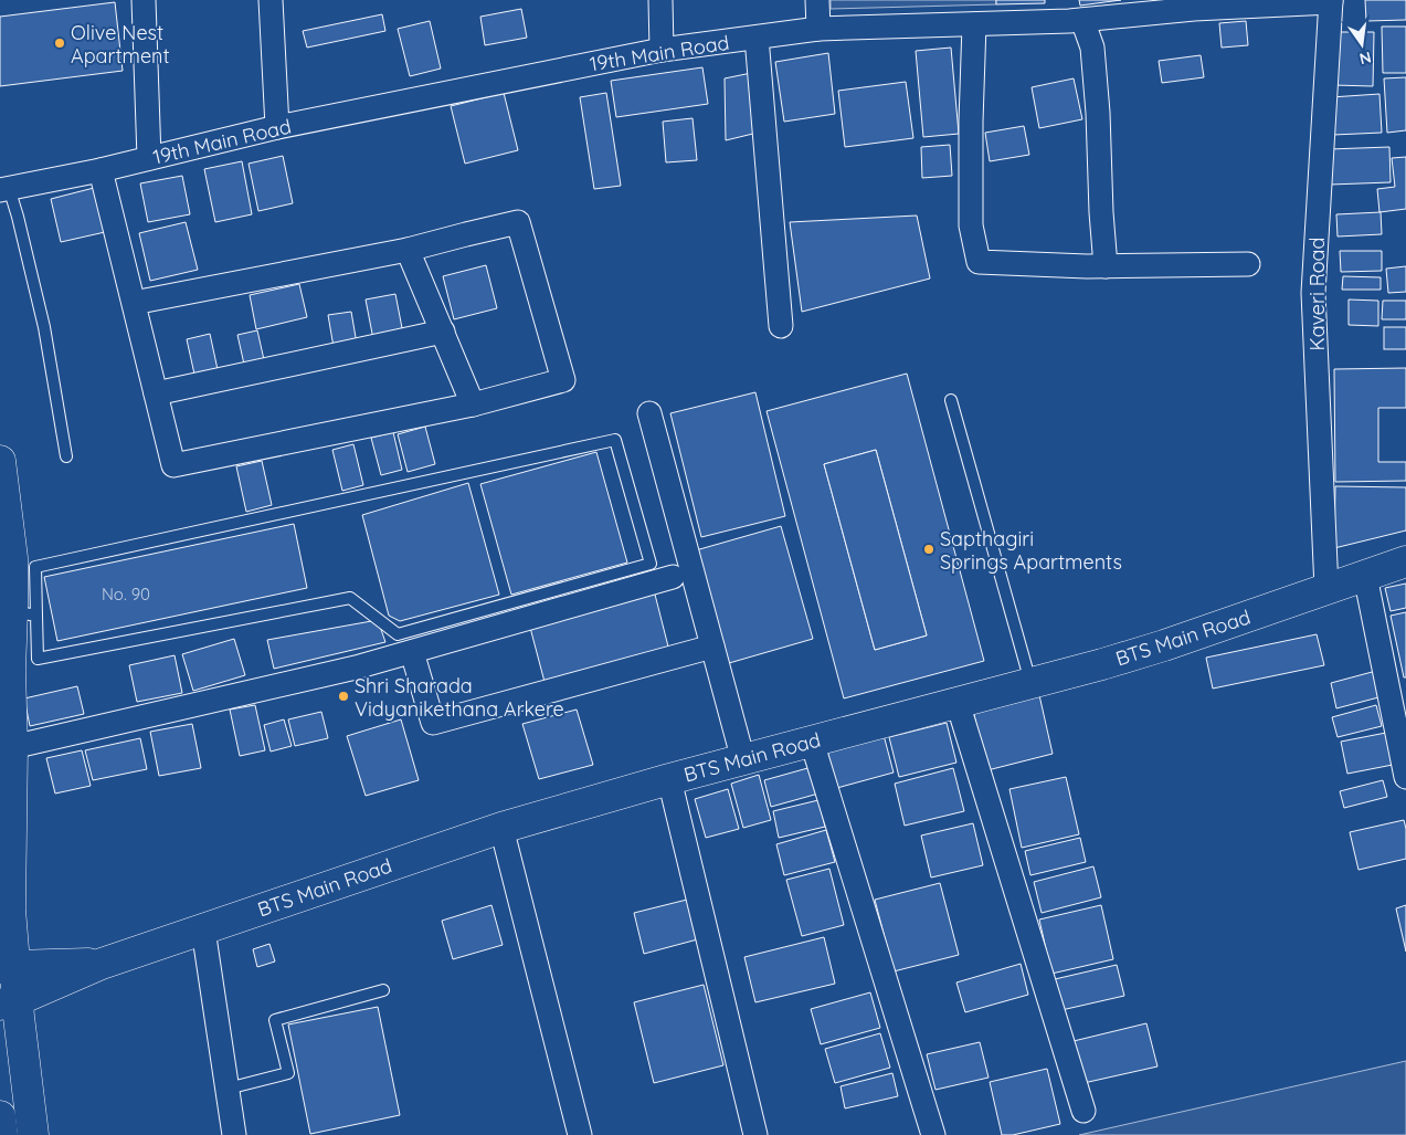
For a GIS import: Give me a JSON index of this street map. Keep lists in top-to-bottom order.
{
  "streets": {
    "street": ["19th Main Road", "Kaveri Road", "BTS Main Road"]
  },
  "crossings": [
    ["19th Main Road", "Kaveri Road"],
    ["Kaveri Road", "BTS Main Road"]
  ],
  "places": ["Olive Nest Apartment", "Sapthagiri Springs Apartments", "Shri Sharada Vidyanikethana Arkere"],
  "house_numbers": ["No. 90"],
  "north": "bottom"
}
